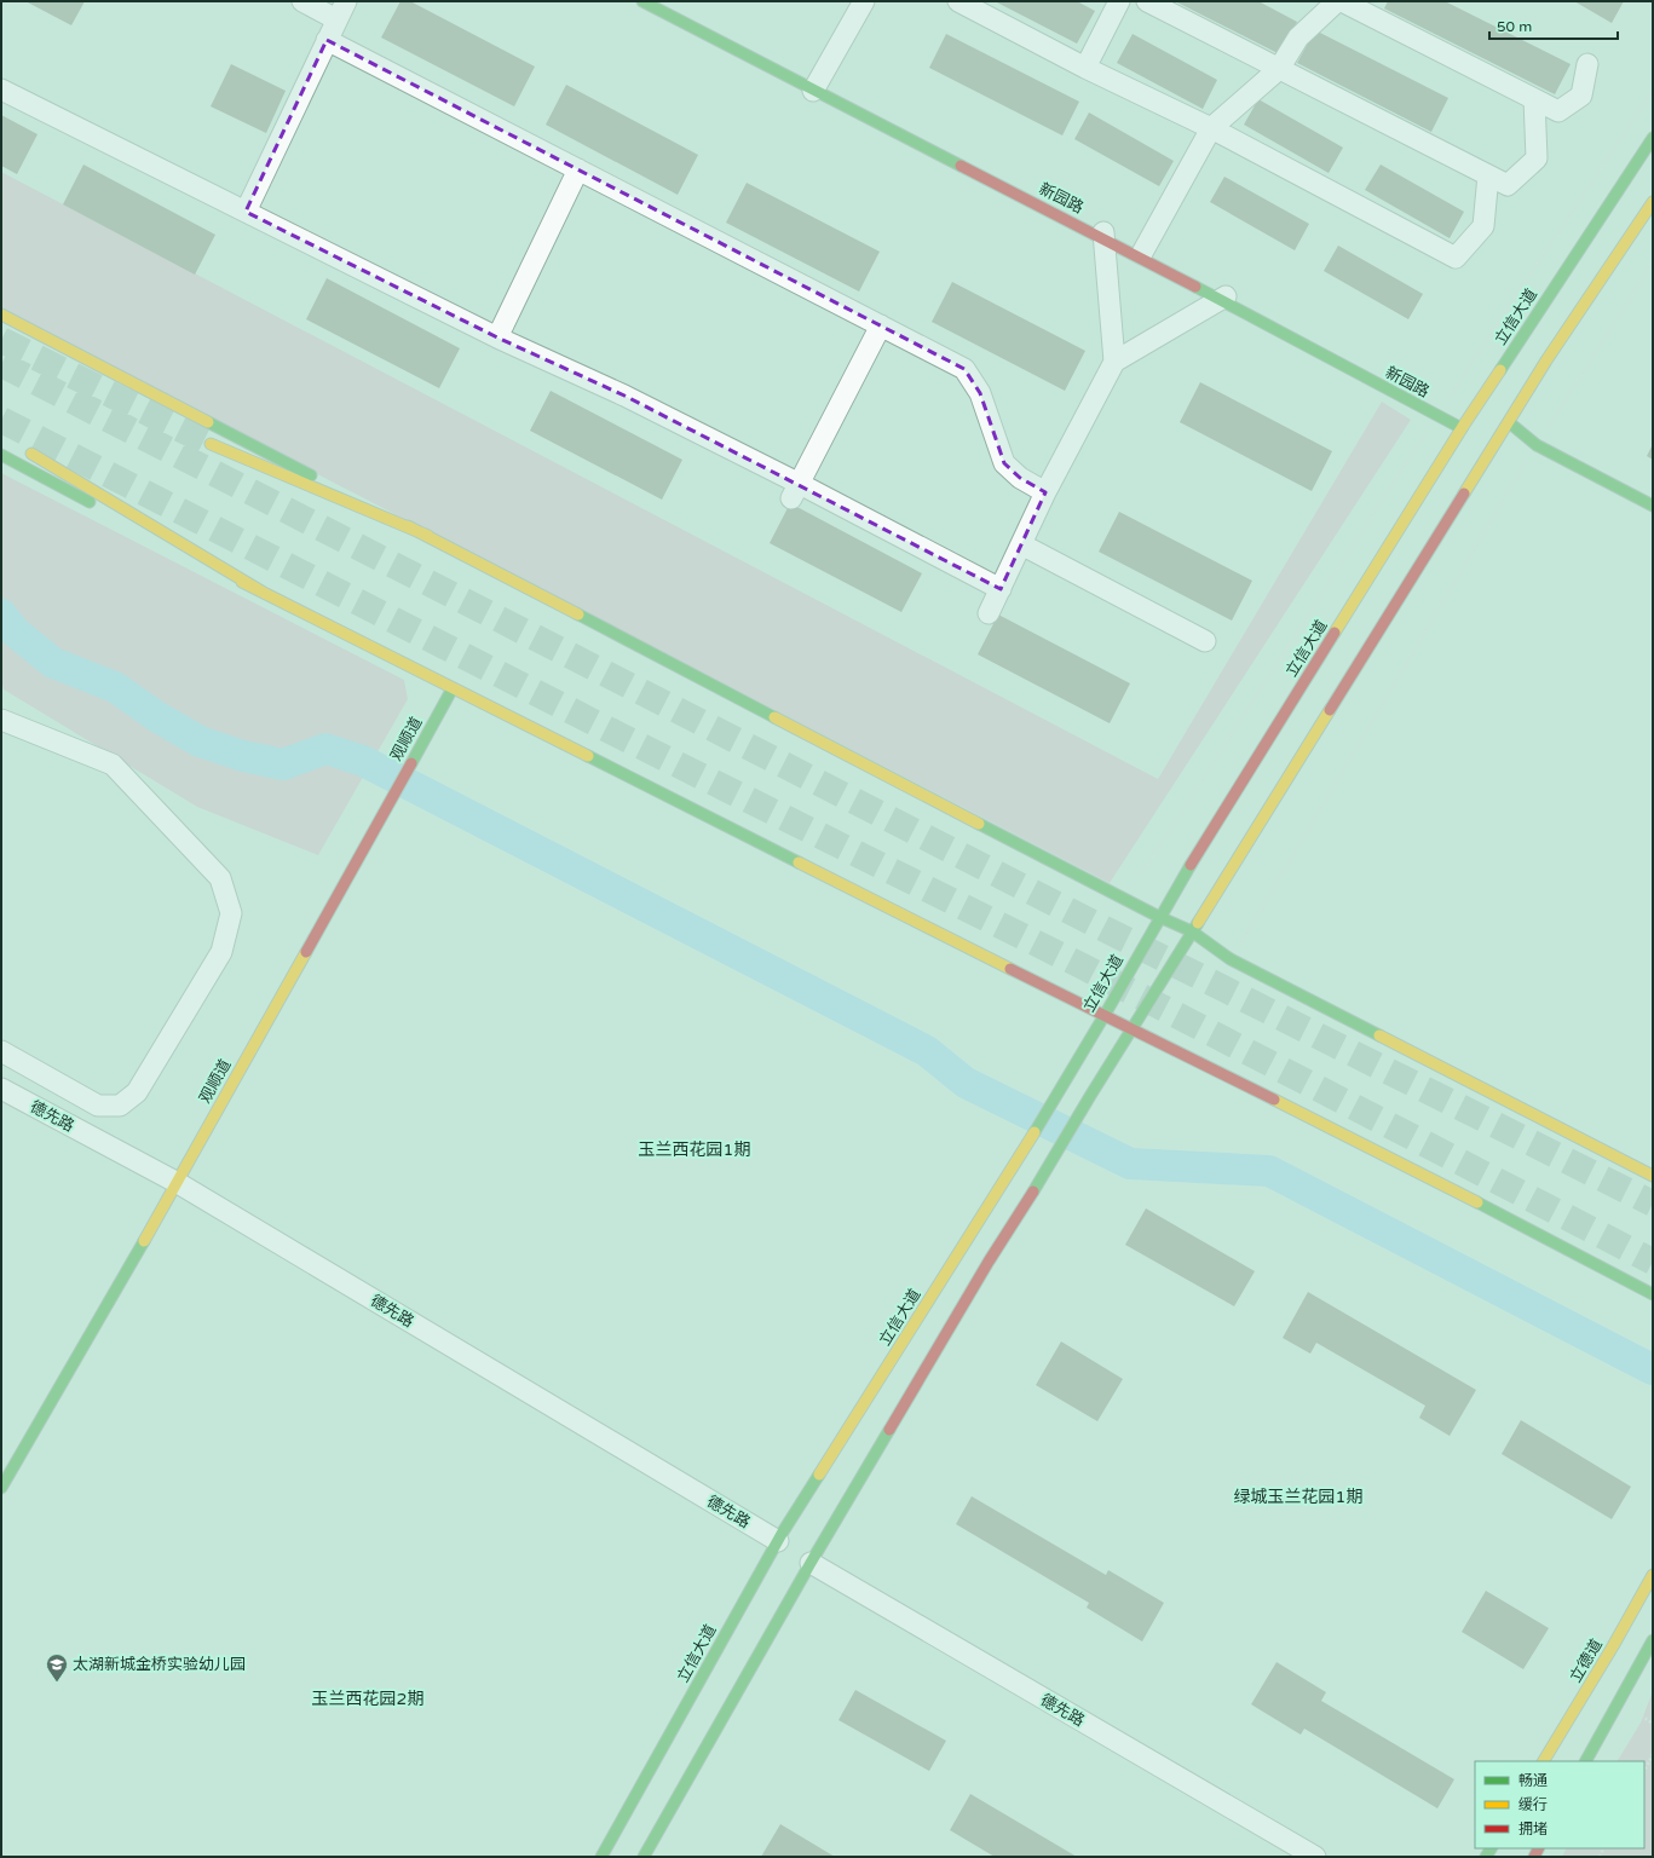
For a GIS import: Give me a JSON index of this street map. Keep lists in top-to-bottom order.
{
  "streets": {
    "main road": [
      "新园路",
      "立信大道",
      "观顺道",
      "立德道"
    ],
    "street": ["德先路"]
  },
  "crossings": [
    ["新园路", "立信大道"],
    ["立信大道", "德先路"],
    ["观顺道", "德先路"]
  ],
  "districts": ["玉兰西花园1期", "绿城玉兰花园1期", "玉兰西花园2期"],
  "places": {
    "school or university": ["太湖新城金桥实验幼儿园"]
  },
  "legend": ["畅通", "缓行", "拥堵"],
  "scale_bar": "50 m"
}
